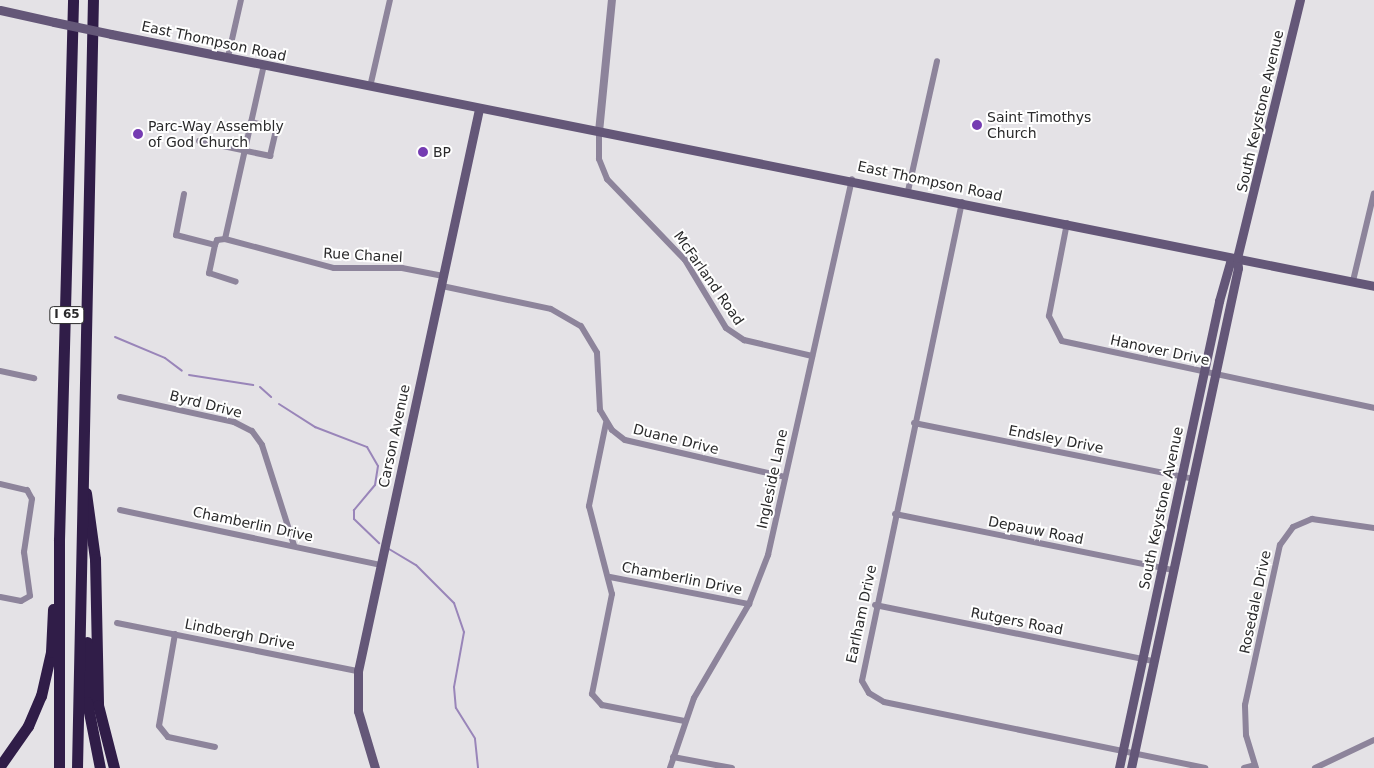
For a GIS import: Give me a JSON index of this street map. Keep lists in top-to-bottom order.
{
  "streets": {
    "highway": ["I 65"],
    "main road": ["East Thompson Road", "South Keystone Avenue", "Carson Avenue"],
    "street": [
      "Rue Chanel",
      "McFarland Road",
      "Hanover Drive",
      "Byrd Drive",
      "Duane Drive",
      "Endsley Drive",
      "Ingleside Lane",
      "Chamberlin Drive",
      "Depauw Road",
      "Rosedale Drive",
      "Earlham Drive",
      "Rutgers Road",
      "Lindbergh Drive"
    ]
  },
  "crossings": [
    ["East Thompson Road", "South Keystone Avenue"],
    ["East Thompson Road", "McFarland Road"],
    ["East Thompson Road", "Hanover Drive"],
    ["East Thompson Road", "Carson Avenue"],
    ["East Thompson Road", "Ingleside Lane"],
    ["East Thompson Road", "Earlham Drive"],
    ["South Keystone Avenue", "Hanover Drive"],
    ["South Keystone Avenue", "Endsley Drive"],
    ["South Keystone Avenue", "Depauw Road"],
    ["South Keystone Avenue", "Earlham Drive"],
    ["South Keystone Avenue", "Rutgers Road"],
    ["Rue Chanel", "Carson Avenue"],
    ["McFarland Road", "Ingleside Lane"],
    ["Byrd Drive", "Chamberlin Drive"],
    ["Carson Avenue", "Chamberlin Drive"],
    ["Carson Avenue", "Lindbergh Drive"],
    ["Duane Drive", "Ingleside Lane"],
    ["Endsley Drive", "Earlham Drive"],
    ["Ingleside Lane", "Chamberlin Drive"],
    ["Depauw Road", "Earlham Drive"],
    ["Earlham Drive", "Rutgers Road"]
  ],
  "places": ["Saint Timothys Church", "Parc-Way Assembly of God Church", "BP"]
}
